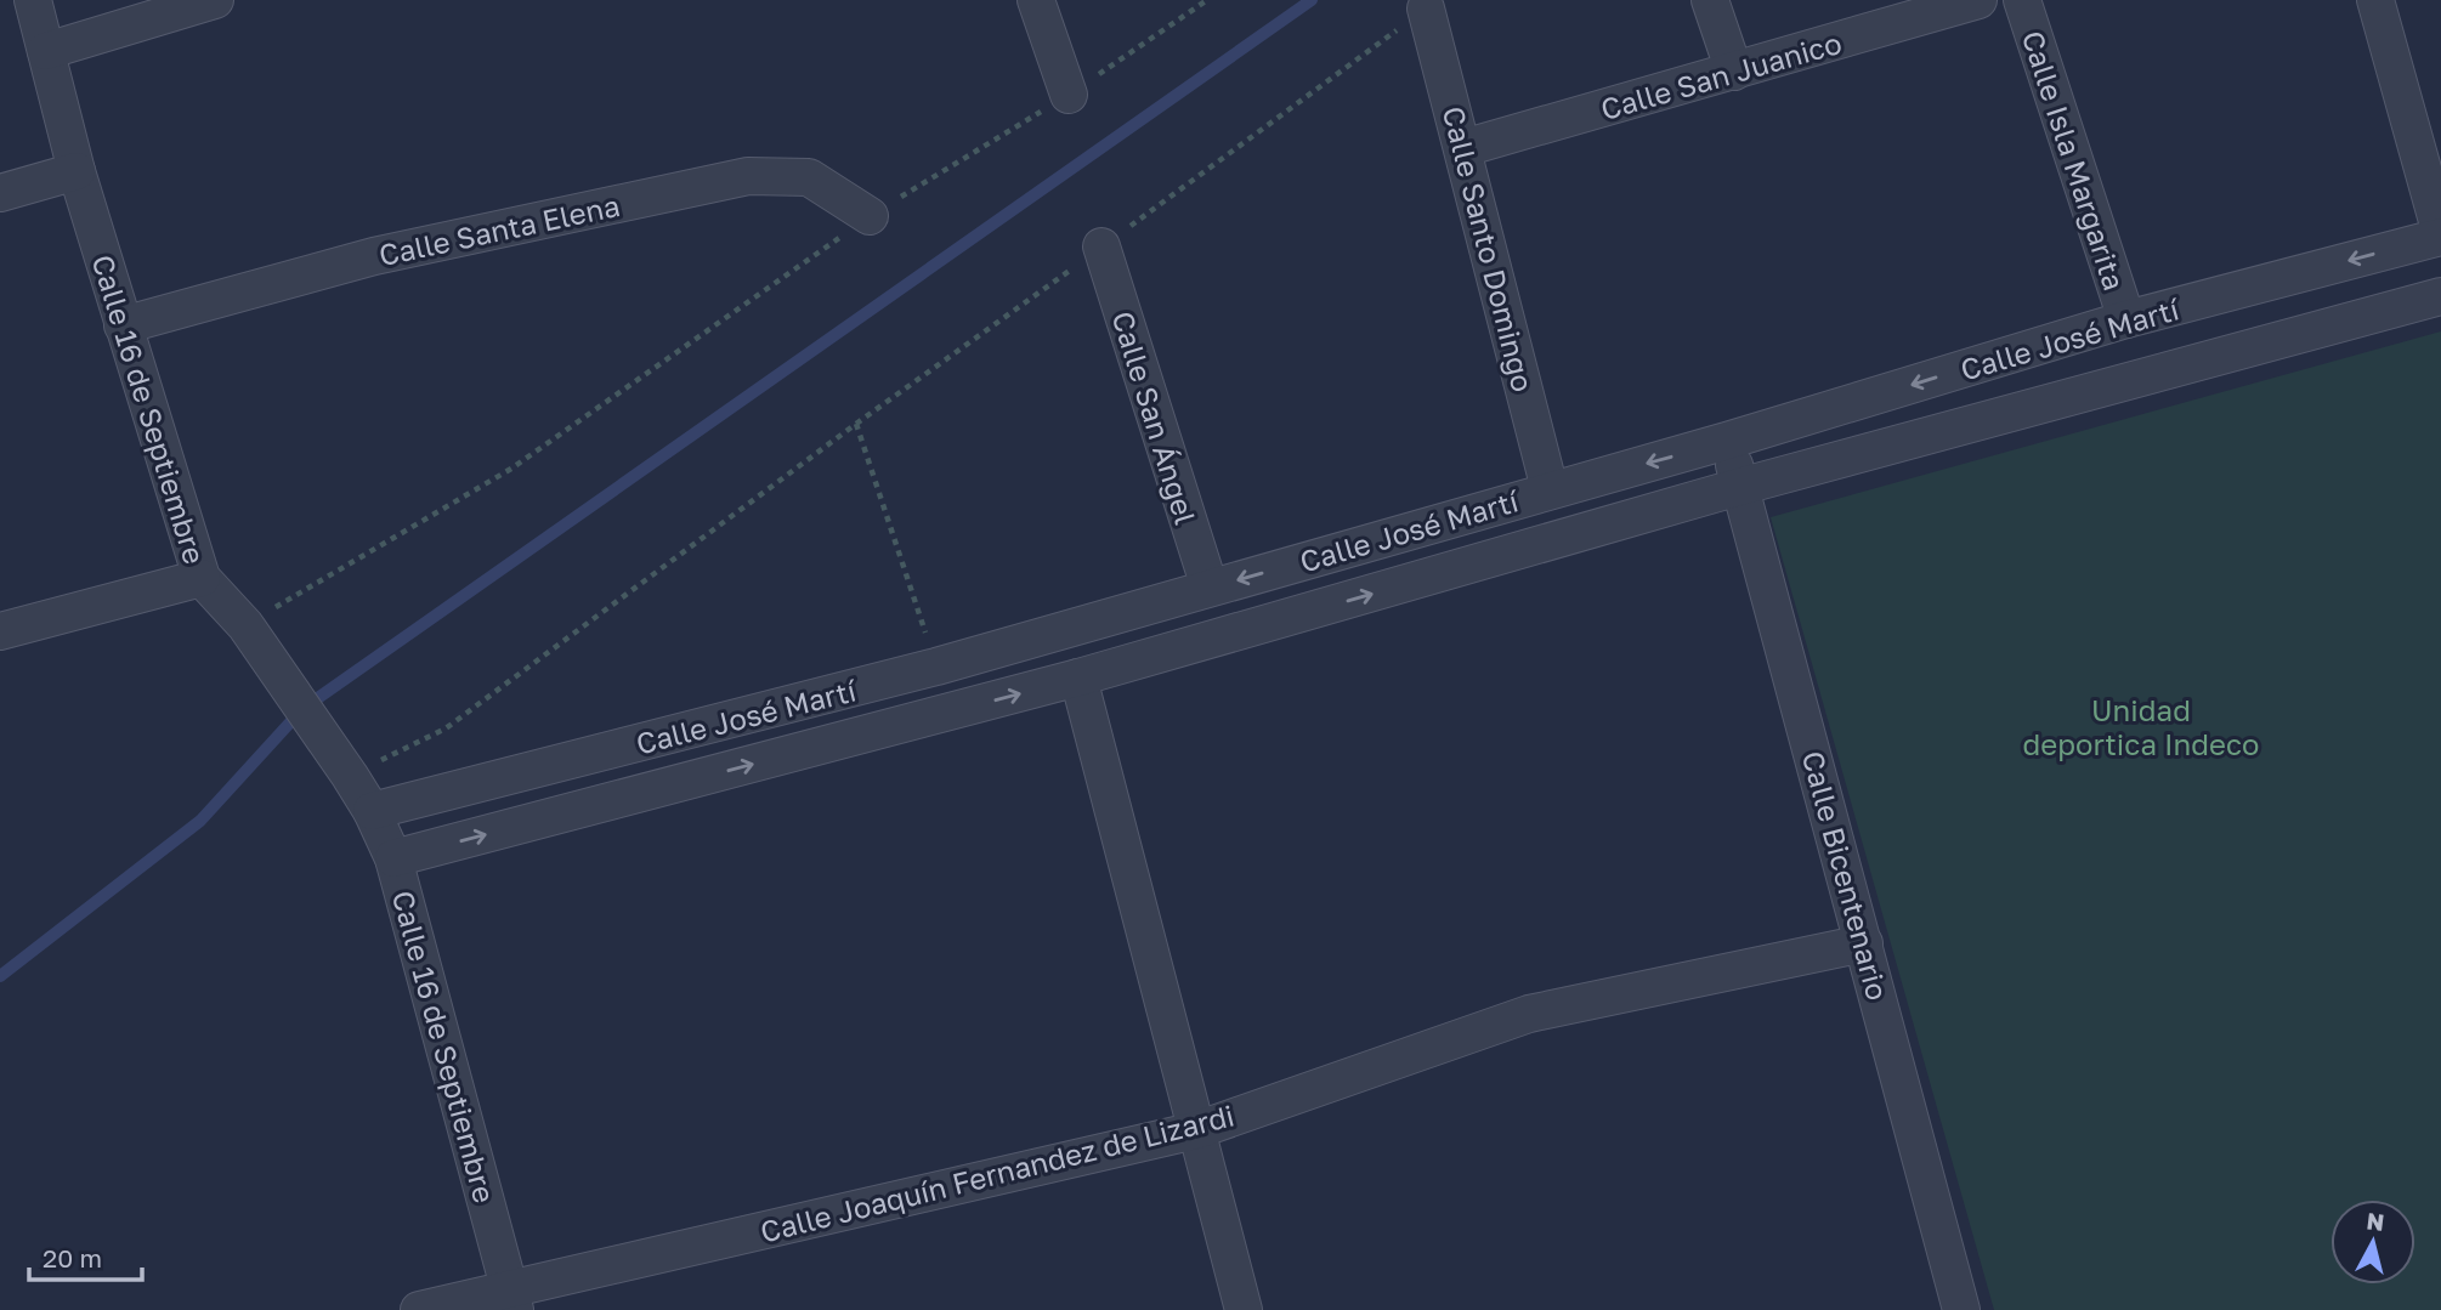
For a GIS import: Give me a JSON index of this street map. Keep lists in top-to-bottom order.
{
  "streets": {
    "street": [
      "Calle San Juanico",
      "Calle Isla Margarita",
      "Calle Santa Elena",
      "Calle Santo Domingo",
      "Calle José Martí",
      "Calle 16 de Septiembre",
      "Calle San Ángel",
      "Calle Bicentenario",
      "Calle Joaquín Fernandez de Lizardi"
    ]
  },
  "crossings": [
    ["Calle San Juanico", "Calle Santo Domingo"],
    ["Calle Isla Margarita", "Calle José Martí"],
    ["Calle Santa Elena", "Calle 16 de Septiembre"],
    ["Calle Santo Domingo", "Calle José Martí"],
    ["Calle José Martí", "Calle 16 de Septiembre"],
    ["Calle José Martí", "Calle San Ángel"],
    ["Calle José Martí", "Calle Bicentenario"],
    ["Calle 16 de Septiembre", "Calle Joaquín Fernandez de Lizardi"],
    ["Calle Bicentenario", "Calle Joaquín Fernandez de Lizardi"]
  ],
  "parks": ["Unidad deportica Indeco"],
  "scale_bar": "20 m",
  "north": "top"
}
